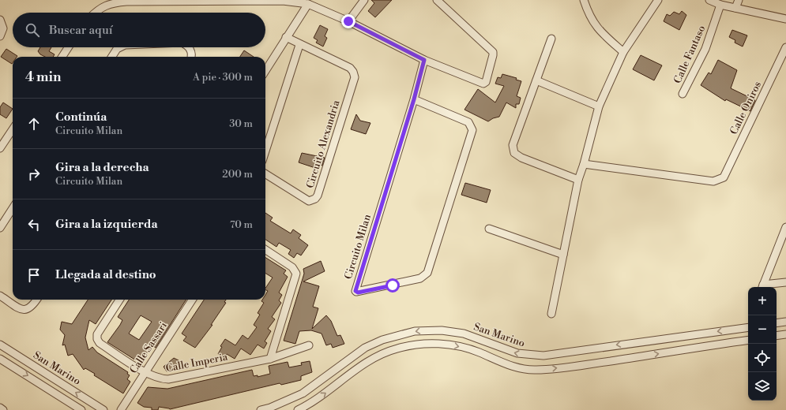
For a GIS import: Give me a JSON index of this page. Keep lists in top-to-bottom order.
{
  "streets": {
    "street": [
      "Calle Fantaso",
      "Calle Oniros",
      "Circuito Alexandria",
      "Circuito Milan",
      "San Marino",
      "Calle Sassari",
      "Calle Imperia"
    ]
  },
  "crossings": [
    ["Calle Sassari", "Calle Imperia"]
  ],
  "page": {
    "search": "Buscar aquí",
    "heading": ["4 min", "A pie · 300 m"],
    "list": [
      ["Continúa", "Circuito Milan", "30 m"],
      ["Gira a la derecha", "Circuito Milan", "200 m"],
      ["Gira a la izquierda", "70 m"],
      "Llegada al destino"
    ],
    "map_buttons": ["+", "−"]
  }
}
